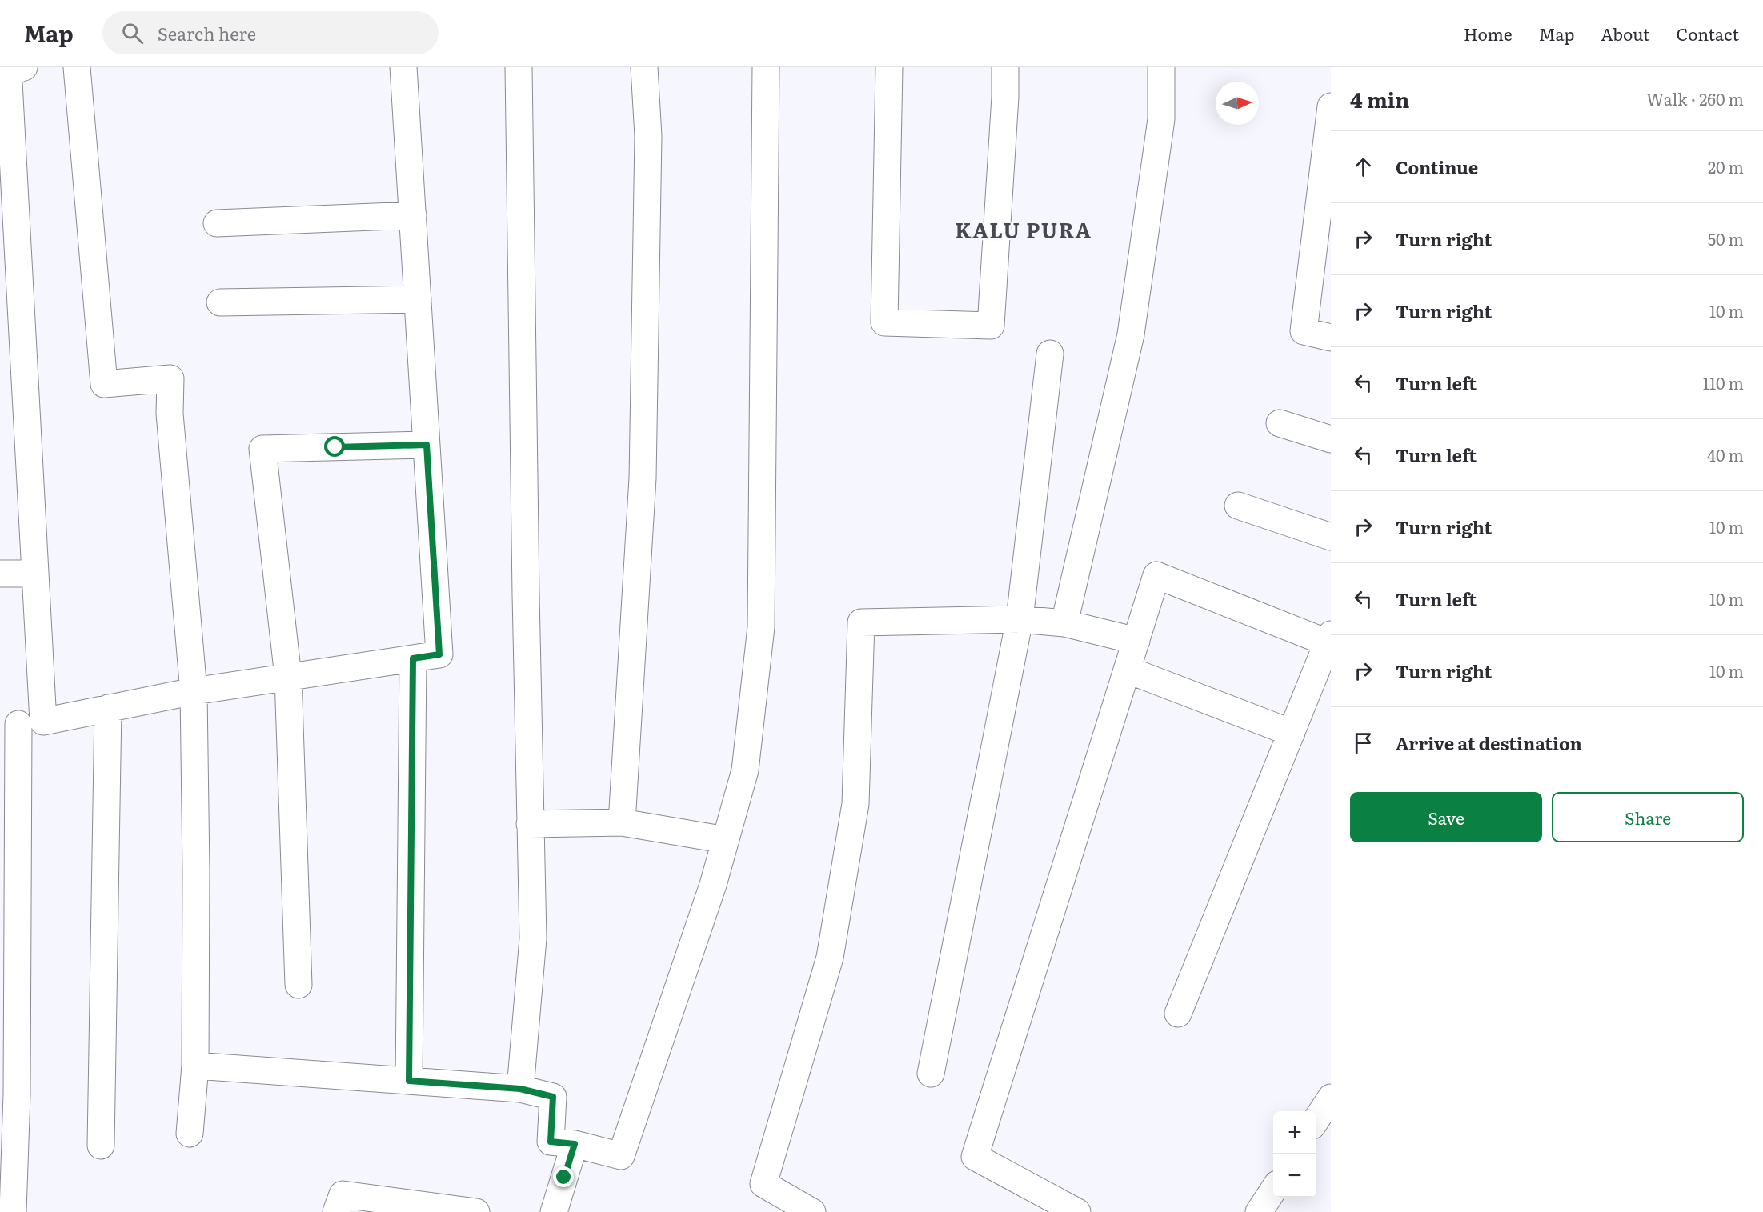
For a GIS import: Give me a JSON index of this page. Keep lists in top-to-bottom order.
{
  "districts": ["KALU PURA"],
  "north": "right",
  "page": {
    "header": "Map",
    "search": "Search here",
    "nav": [
      "Home",
      "Map",
      "About",
      "Contact"
    ],
    "heading": ["4 min", "Walk · 260 m"],
    "list": [
      ["Continue", "20 m"],
      ["Turn right", "50 m"],
      ["Turn right", "10 m"],
      ["Turn left", "110 m"],
      ["Turn left", "40 m"],
      ["Turn right", "10 m"],
      ["Turn left", "10 m"],
      ["Turn right", "10 m"],
      "Arrive at destination"
    ],
    "buttons": ["Save", "Share"],
    "map_buttons": ["+", "−"]
  }
}
